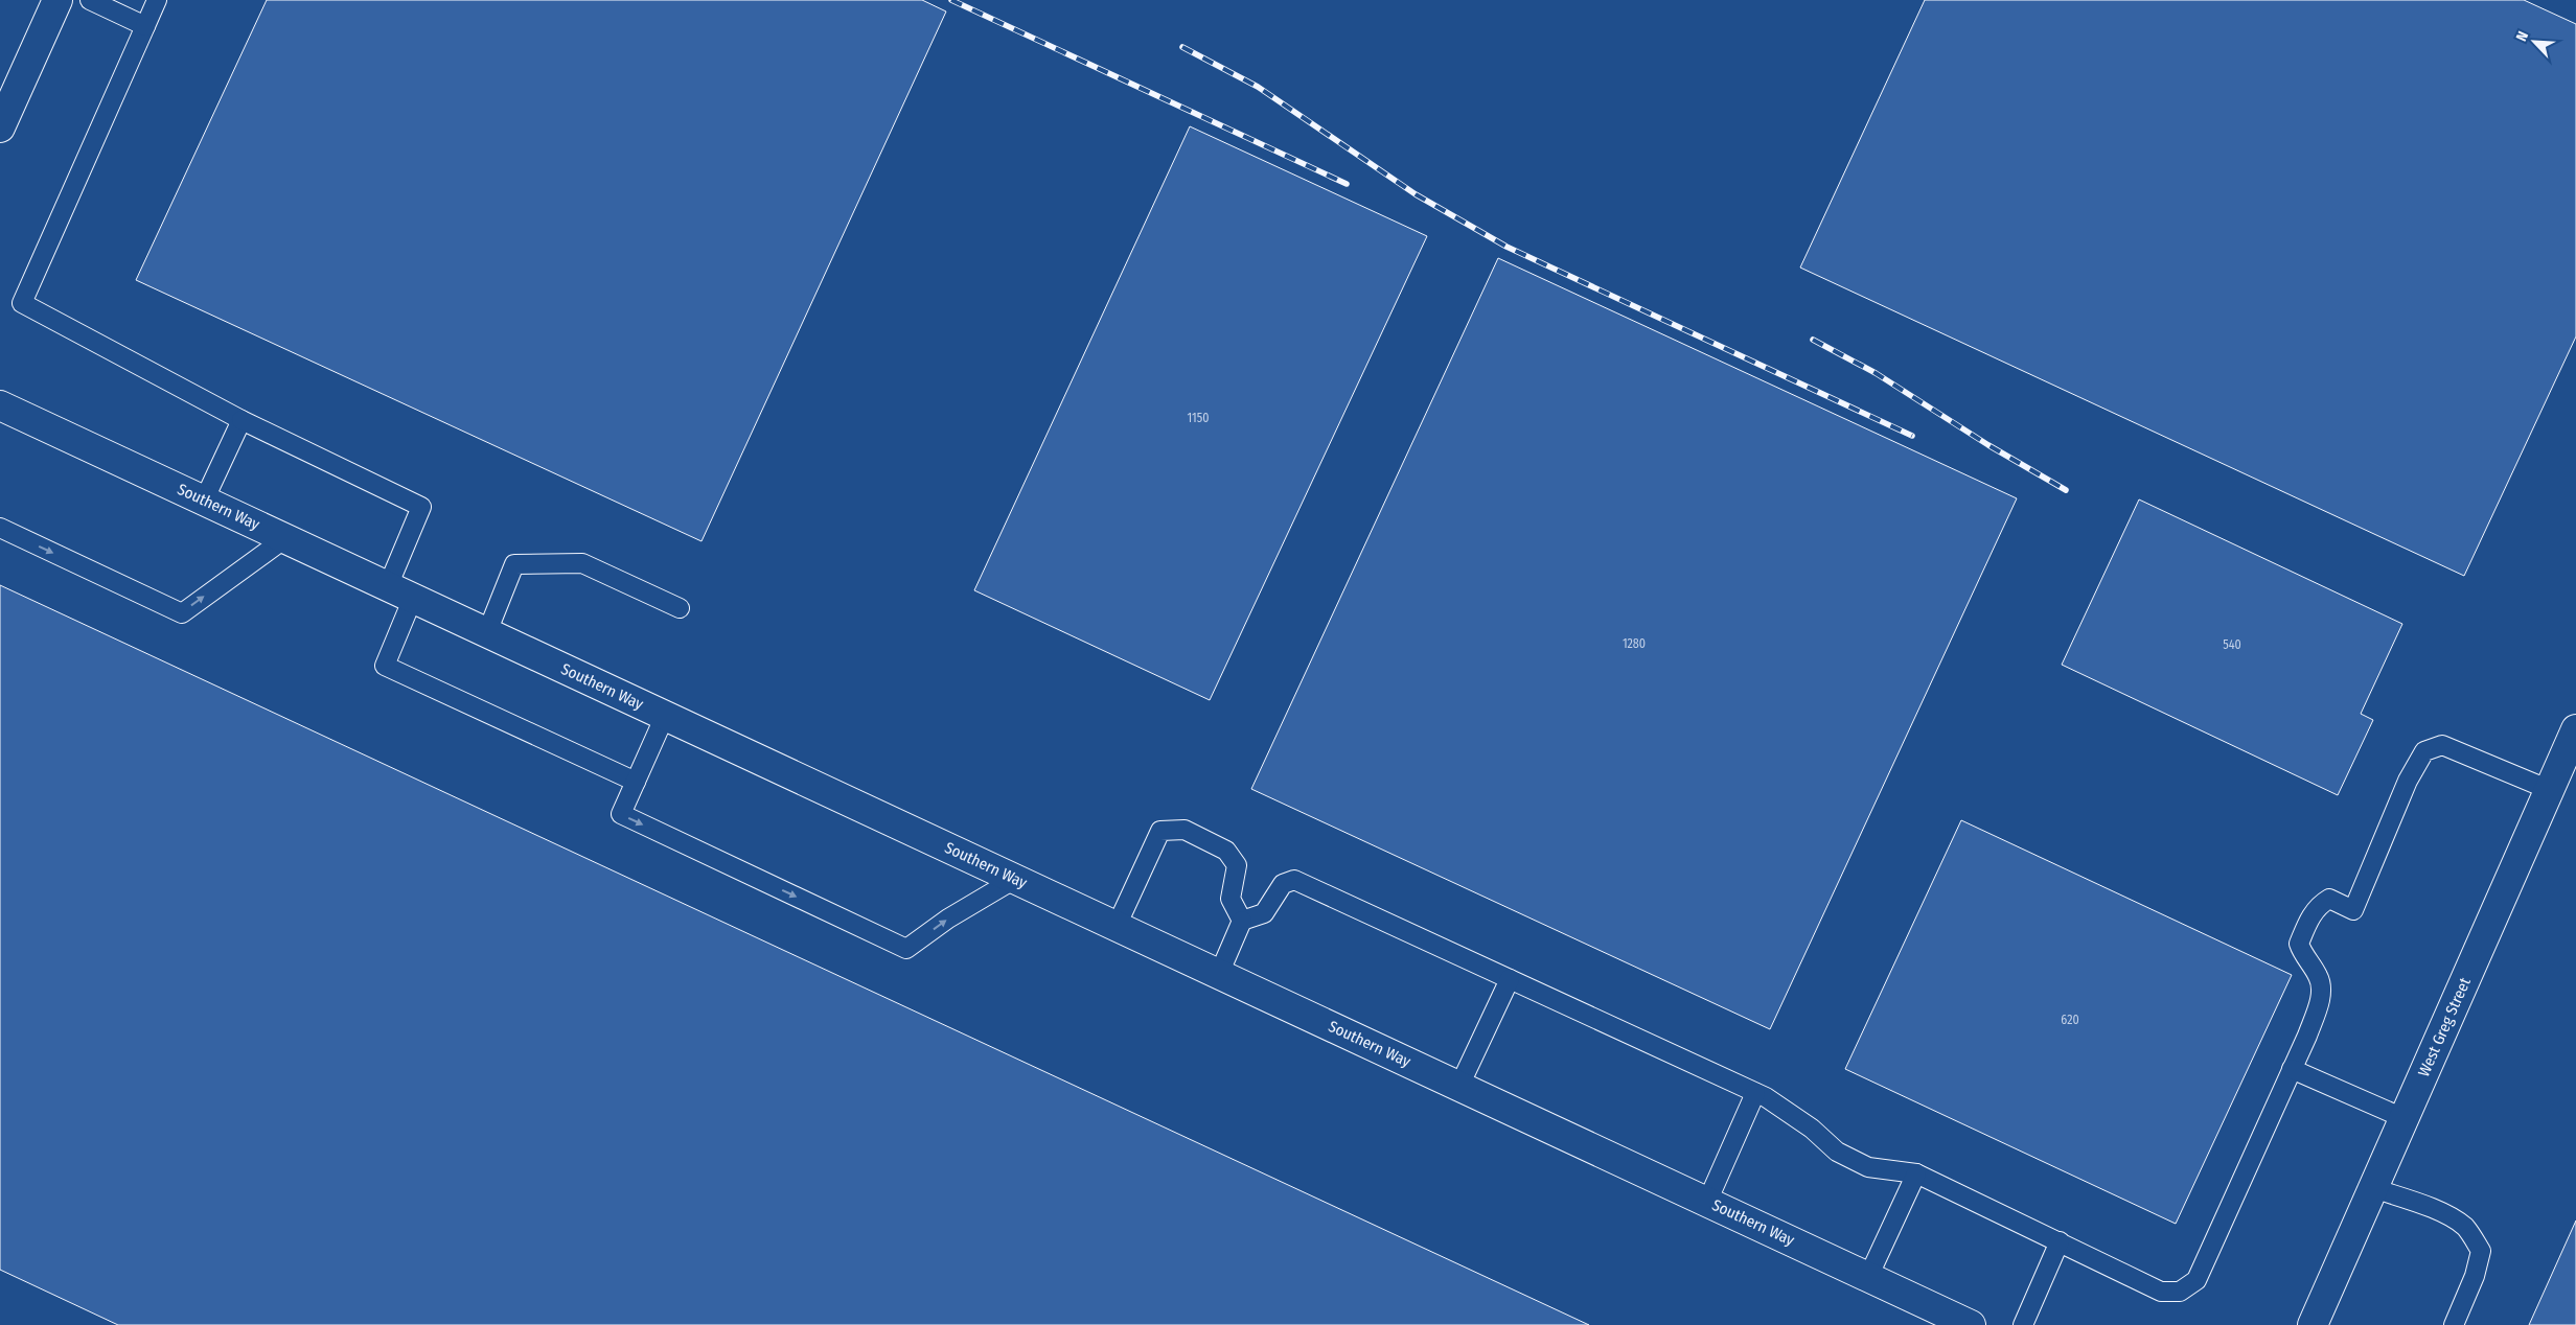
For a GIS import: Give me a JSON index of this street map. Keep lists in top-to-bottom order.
{
  "streets": {
    "street": ["Southern Way", "West Greg Street"]
  },
  "house_numbers": [
    "1150",
    "1280",
    "540",
    "620"
  ],
  "north": "top left"
}
